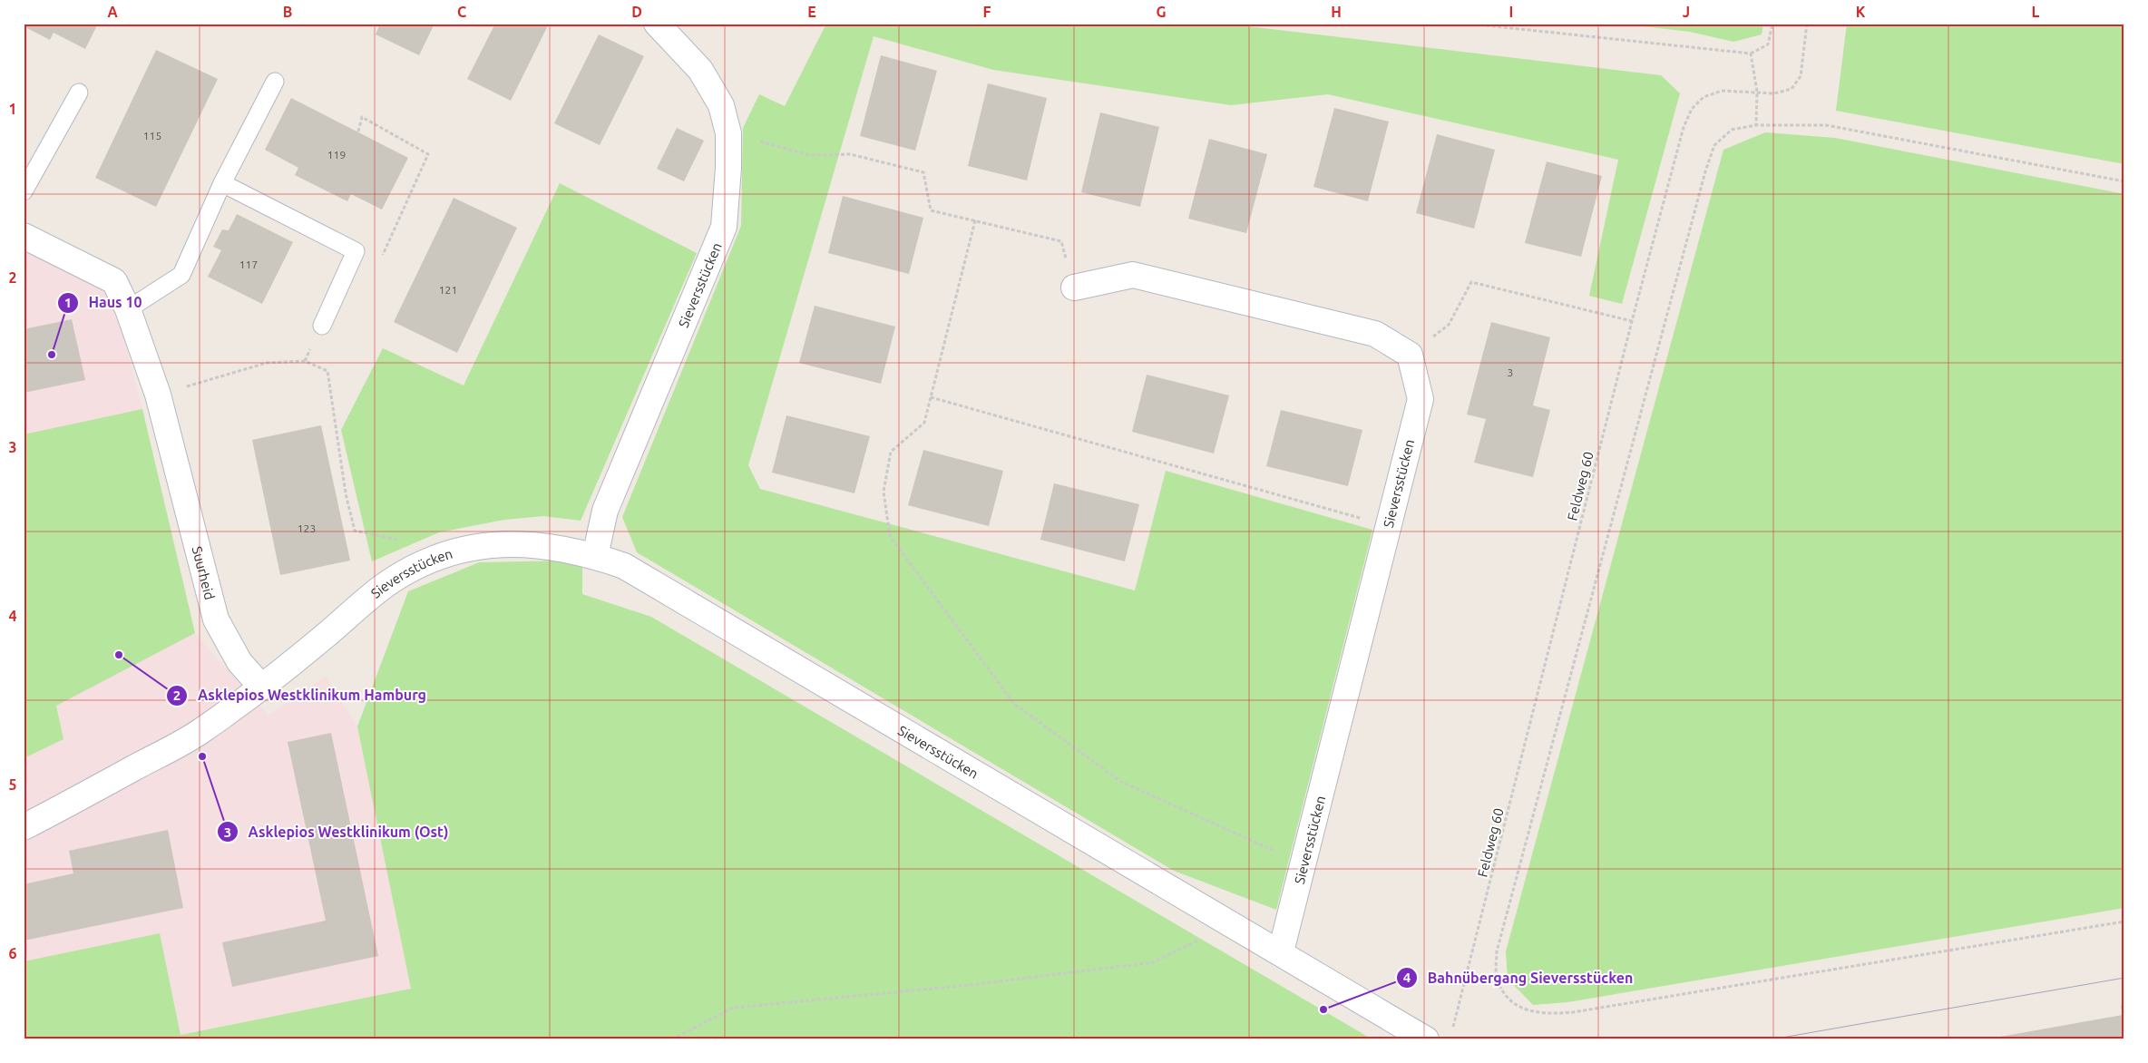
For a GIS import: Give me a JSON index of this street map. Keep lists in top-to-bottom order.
{
  "streets": {
    "street": ["Sieversstücken", "Suurheid"],
    "path": ["Feldweg 60"]
  },
  "crossings": [
    ["Sieversstücken", "Suurheid"]
  ],
  "places": [
    "Haus 10",
    "Asklepios Westklinikum Hamburg",
    "Asklepios Westklinikum (Ost)",
    "Bahnübergang Sieversstücken"
  ],
  "house_numbers": [
    "115",
    "119",
    "117",
    "121",
    "3",
    "123"
  ],
  "grid": {
    "columns": [
      "A",
      "B",
      "C",
      "D",
      "E",
      "F",
      "G",
      "H",
      "I",
      "J",
      "K",
      "L"
    ],
    "rows": [
      "1",
      "2",
      "3",
      "4",
      "5",
      "6"
    ]
  }
}
